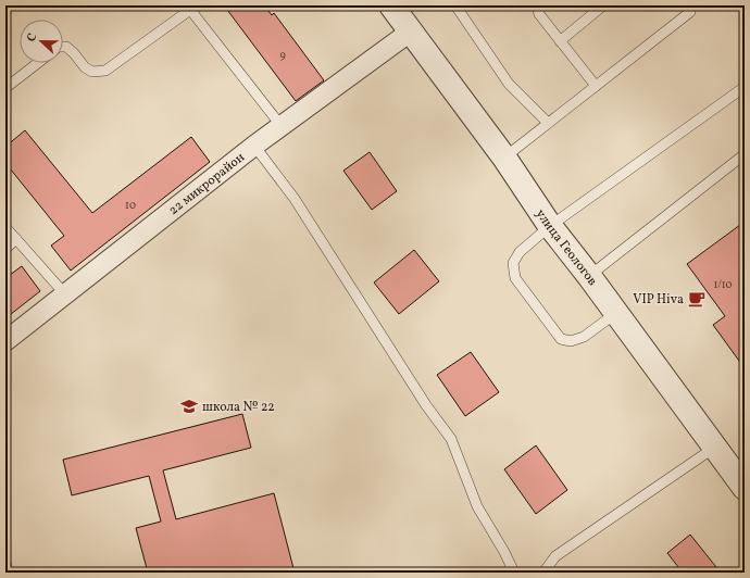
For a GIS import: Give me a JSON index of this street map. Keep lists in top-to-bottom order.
{
  "streets": {
    "street": ["22 микрорайон", "улица Геологов"]
  },
  "crossings": [
    ["22 микрорайон", "улица Геологов"]
  ],
  "places": {
    "cafe": ["VIP Hiva"],
    "school or university": ["школа № 22"]
  },
  "house_numbers": ["9", "10", "1/10"],
  "north": "left"
}
